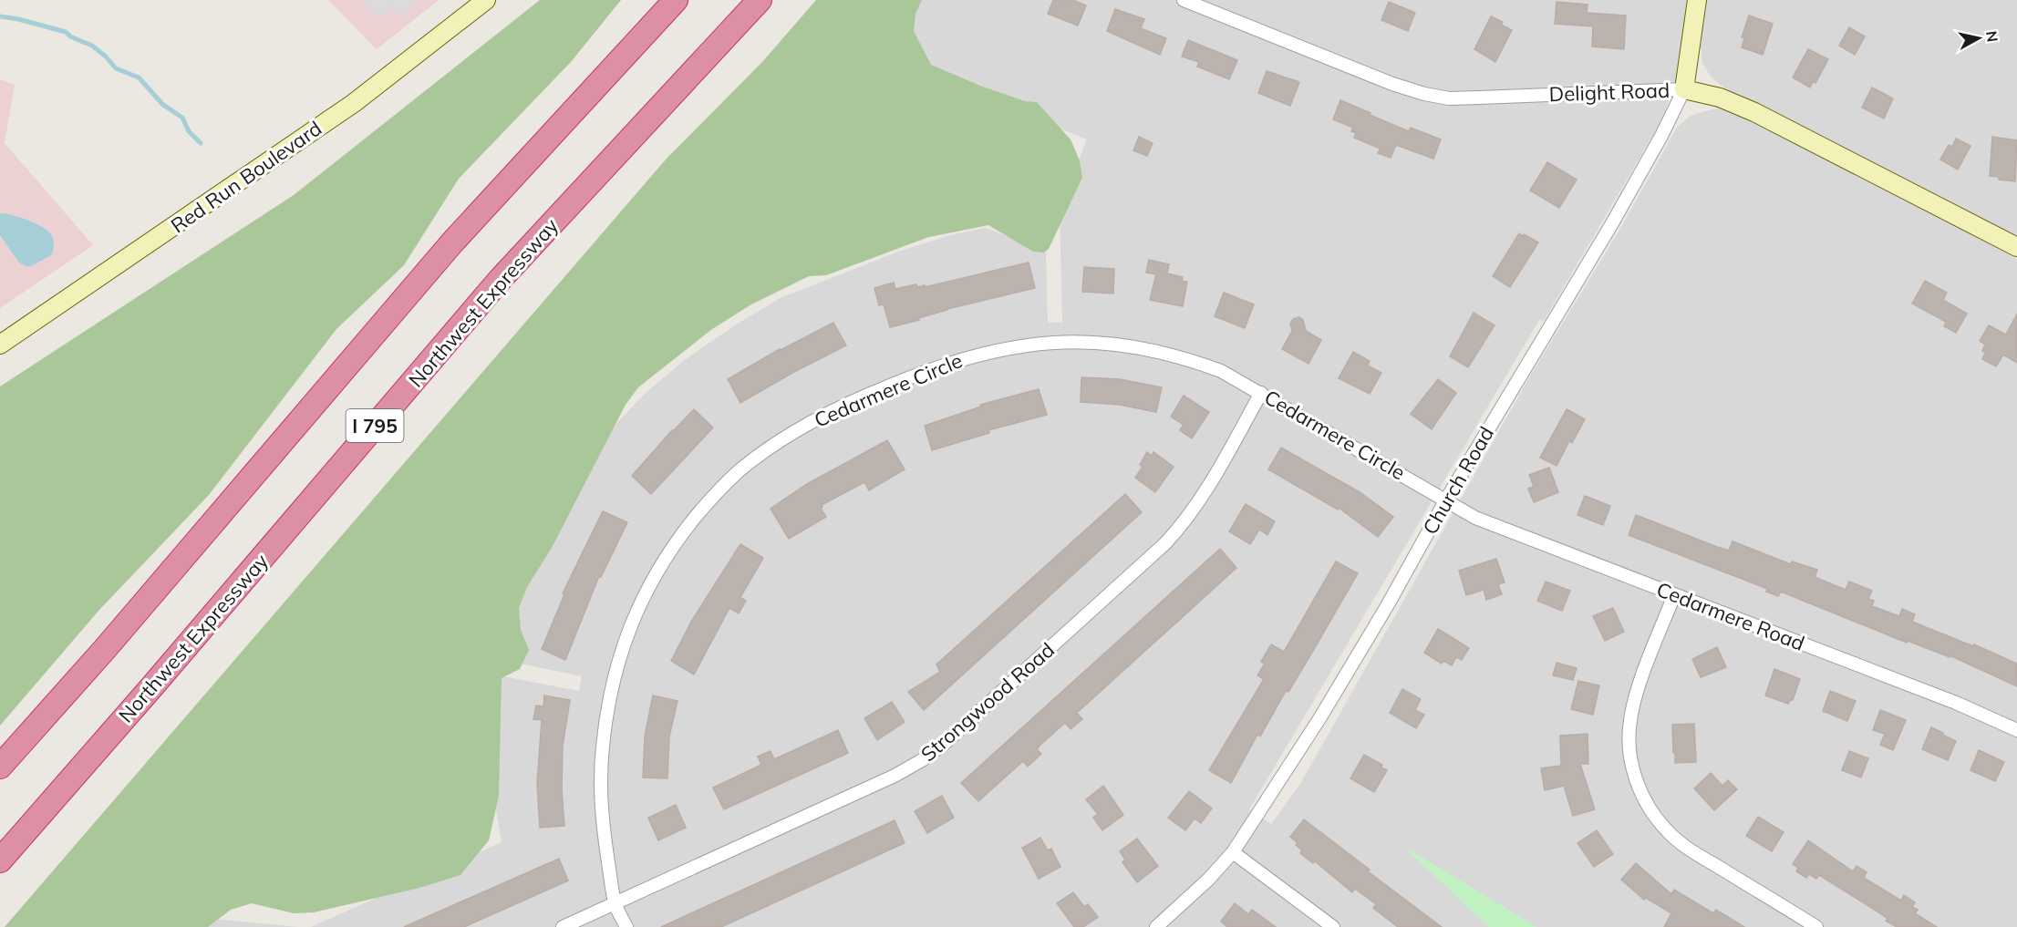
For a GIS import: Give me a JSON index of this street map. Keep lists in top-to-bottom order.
{
  "streets": {
    "highway": ["Northwest Expressway", "I 795"],
    "main road": ["Delight Road", "Red Run Boulevard", "Church Road"],
    "street": ["Cedarmere Circle", "Cedarmere Road", "Strongwood Road"]
  },
  "crossings": [
    ["Delight Road", "Church Road"],
    ["Cedarmere Circle", "Church Road"],
    ["Cedarmere Circle", "Cedarmere Road"],
    ["Cedarmere Circle", "Strongwood Road"],
    ["Church Road", "Cedarmere Road"]
  ],
  "north": "right"
}
